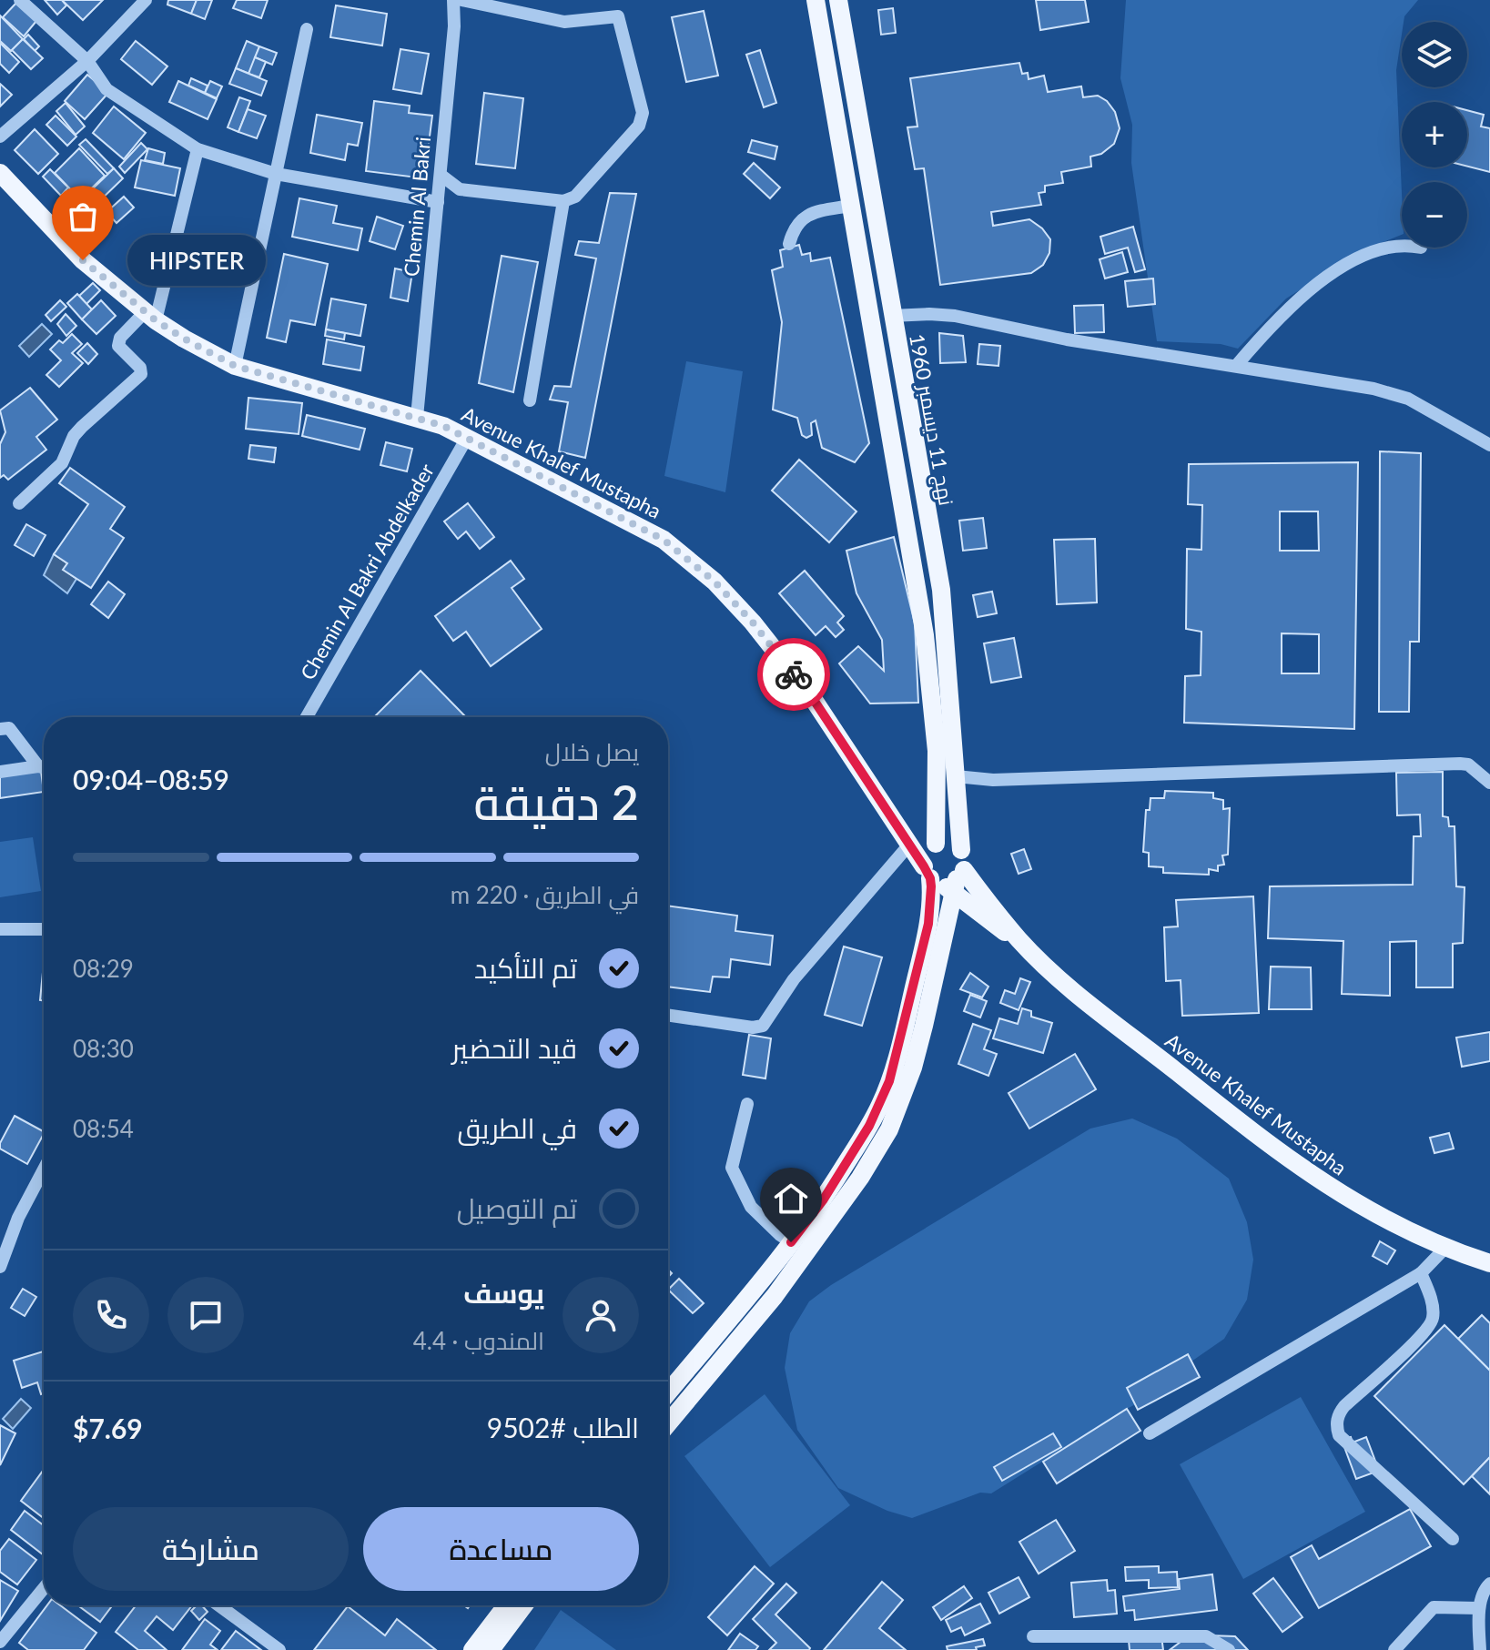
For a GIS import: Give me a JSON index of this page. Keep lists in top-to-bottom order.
{
  "streets": {
    "main road": ["نهج 11 ديسمبر 1960", "Avenue Khalef Mustapha"],
    "street": ["Chemin Al Bakri", "Chemin Al Bakri Abdelkader"]
  },
  "crossings": [
    ["Chemin Al Bakri", "Avenue Khalef Mustapha"],
    ["نهج 11 ديسمبر 1960", "Avenue Khalef Mustapha"],
    ["Avenue Khalef Mustapha", "Chemin Al Bakri Abdelkader"]
  ],
  "places": ["HIPSTER"],
  "page": {
    "map_buttons": ["+", "−"],
    "bubble": "HIPSTER",
    "heading": ["2 دقيقة", "يصل خلال", "08:59–09:04"],
    "panel": [
      "يوسف",
      "المندوب · 4.4",
      "الطلب #9502",
      "$7.69"
    ],
    "bar": "في الطريق · 220 m",
    "list": [
      ["تم التأكيد", "08:29"],
      ["قيد التحضير", "08:30"],
      ["في الطريق", "08:54"],
      "تم التوصيل"
    ],
    "buttons": ["مساعدة", "مشاركة"]
  }
}
